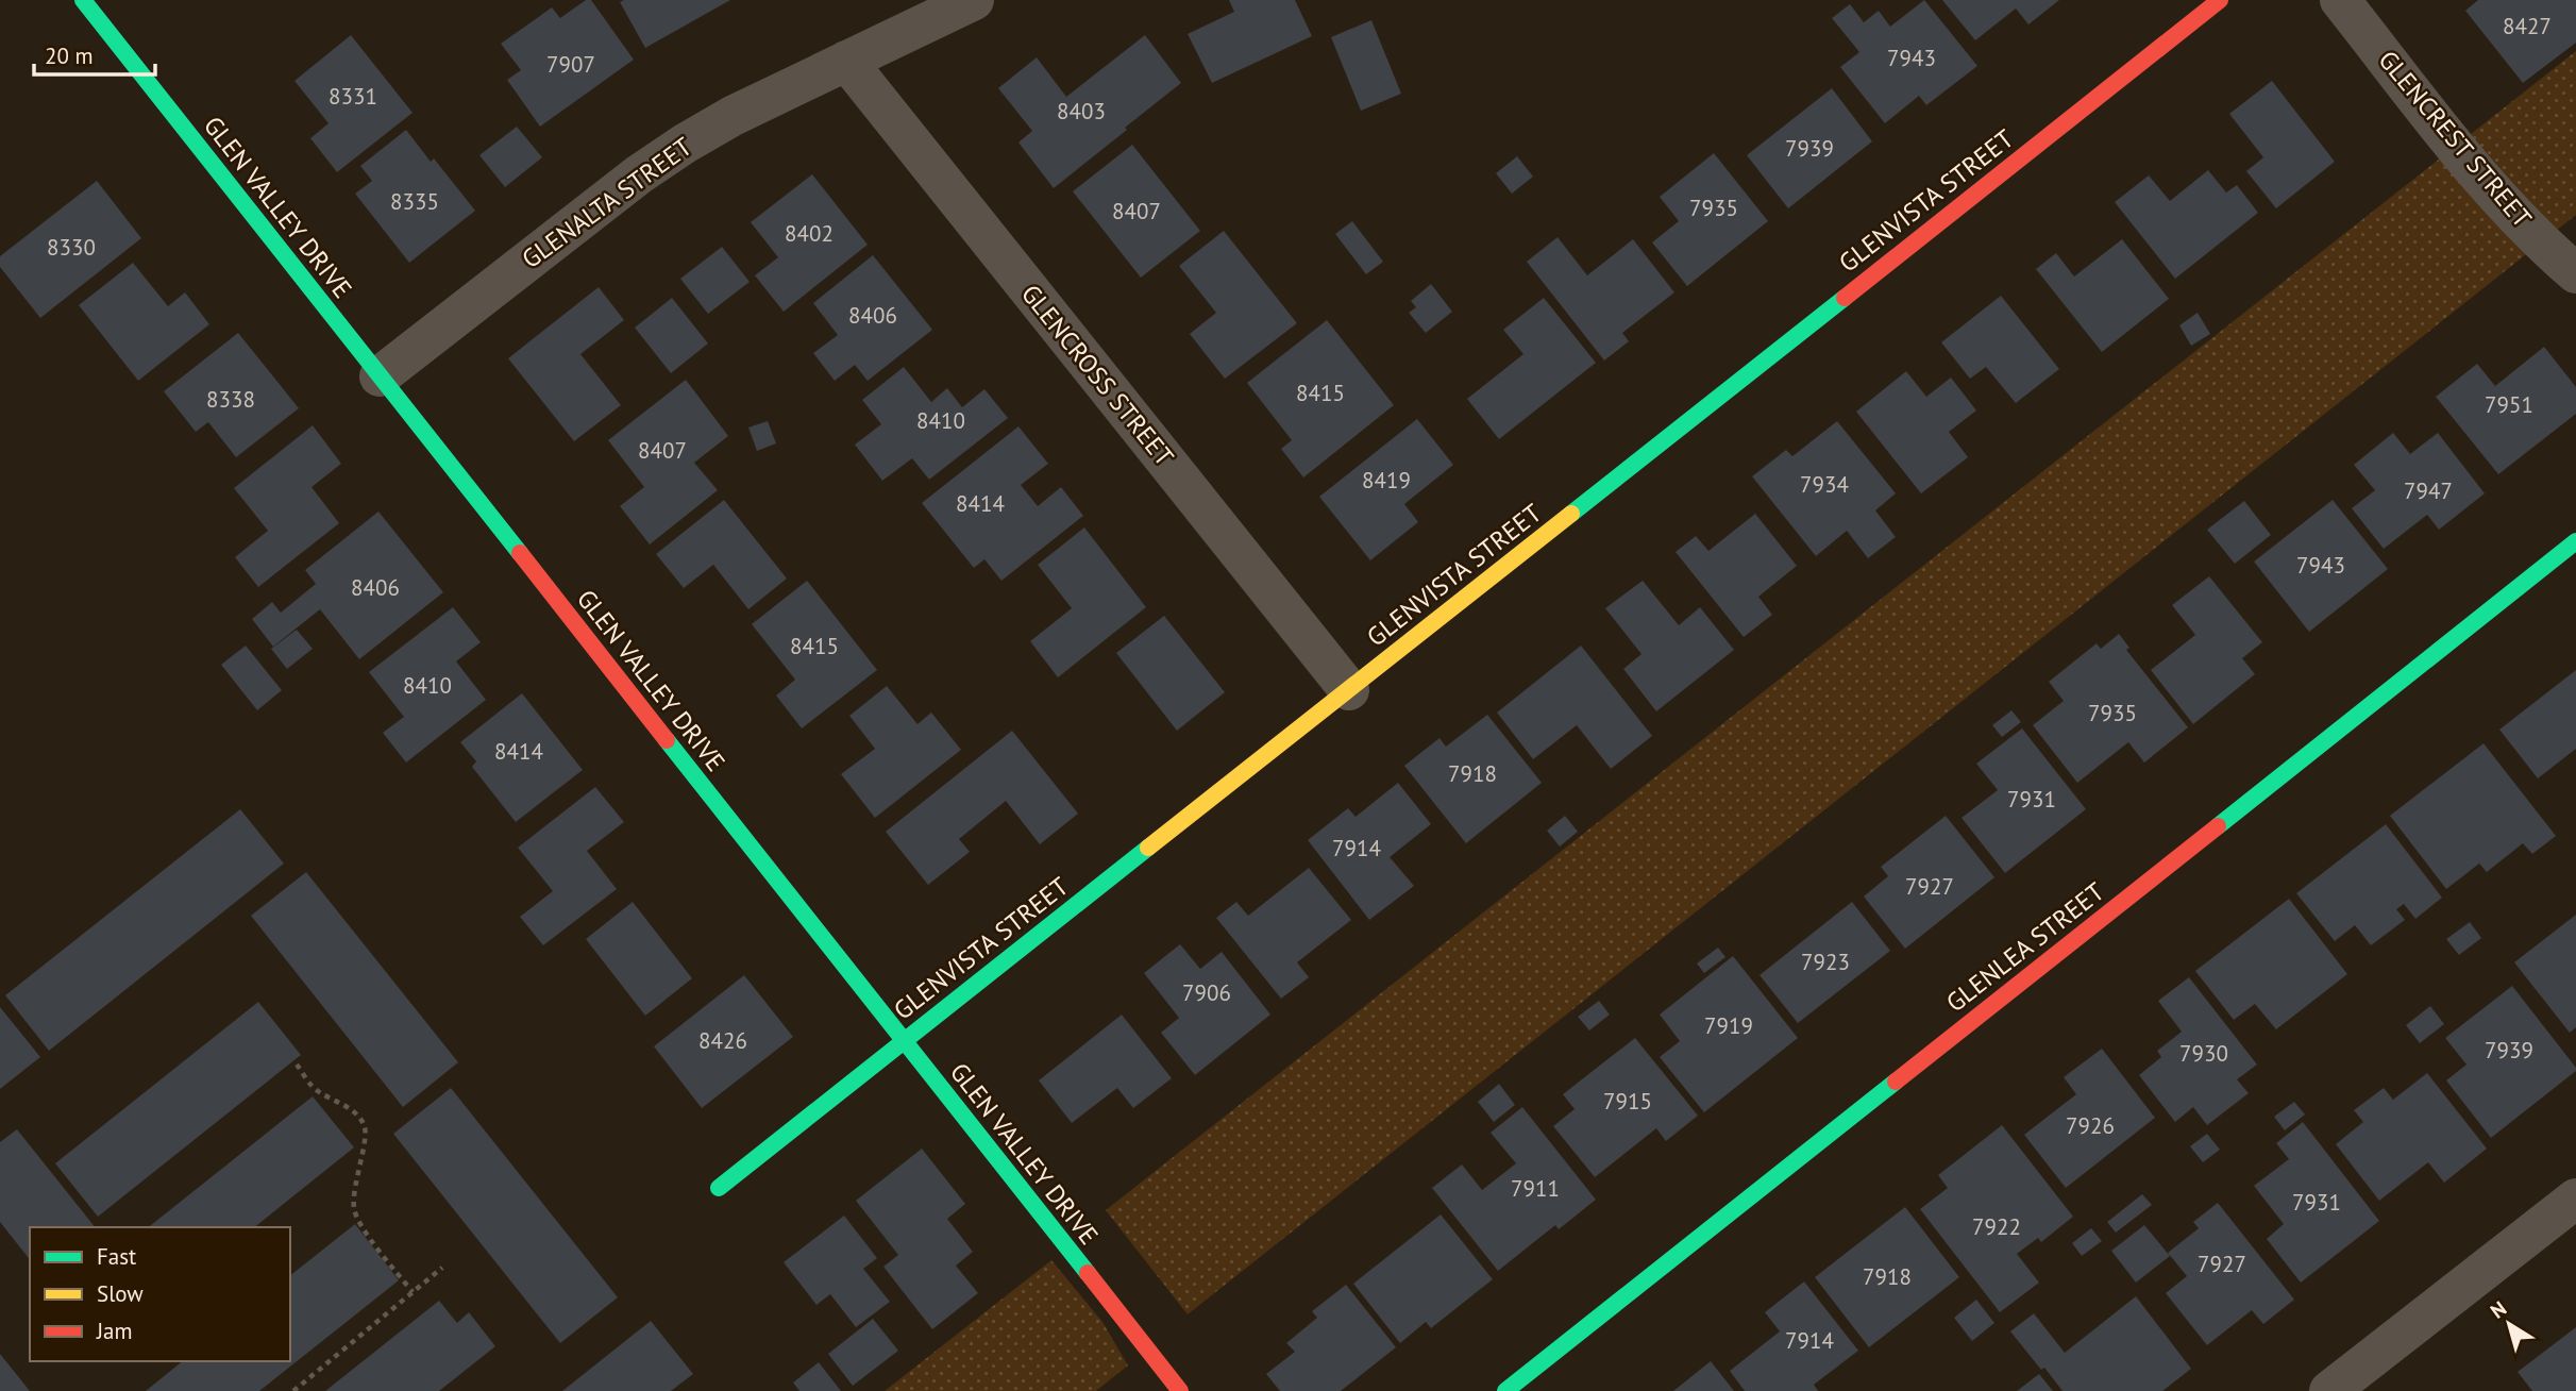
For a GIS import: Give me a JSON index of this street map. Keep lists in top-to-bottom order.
{
  "streets": {
    "street": [
      "GLENCREST STREET",
      "GLENVISTA STREET",
      "GLENALTA STREET",
      "GLEN VALLEY DRIVE",
      "GLENCROSS STREET",
      "GLENLEA STREET"
    ]
  },
  "crossings": [
    ["GLENVISTA STREET", "GLEN VALLEY DRIVE"],
    ["GLENVISTA STREET", "GLENCROSS STREET"],
    ["GLENALTA STREET", "GLEN VALLEY DRIVE"],
    ["GLENALTA STREET", "GLENCROSS STREET"]
  ],
  "house_numbers": [
    "8427",
    "7943",
    "7907",
    "8331",
    "8403",
    "7939",
    "8335",
    "7935",
    "8407",
    "8402",
    "8330",
    "8406",
    "8415",
    "8338",
    "7951",
    "8410",
    "8407",
    "8419",
    "7934",
    "7947",
    "8414",
    "7943",
    "8406",
    "8415",
    "8410",
    "7935",
    "8414",
    "7918",
    "7931",
    "7914",
    "7927",
    "7923",
    "7906",
    "7919",
    "8426",
    "7939",
    "7930",
    "7915",
    "7926",
    "7911",
    "7931",
    "7922",
    "7927",
    "7918",
    "7914"
  ],
  "legend": ["Fast", "Slow", "Jam"],
  "scale_bar": "20 m",
  "north": "top left"
}
